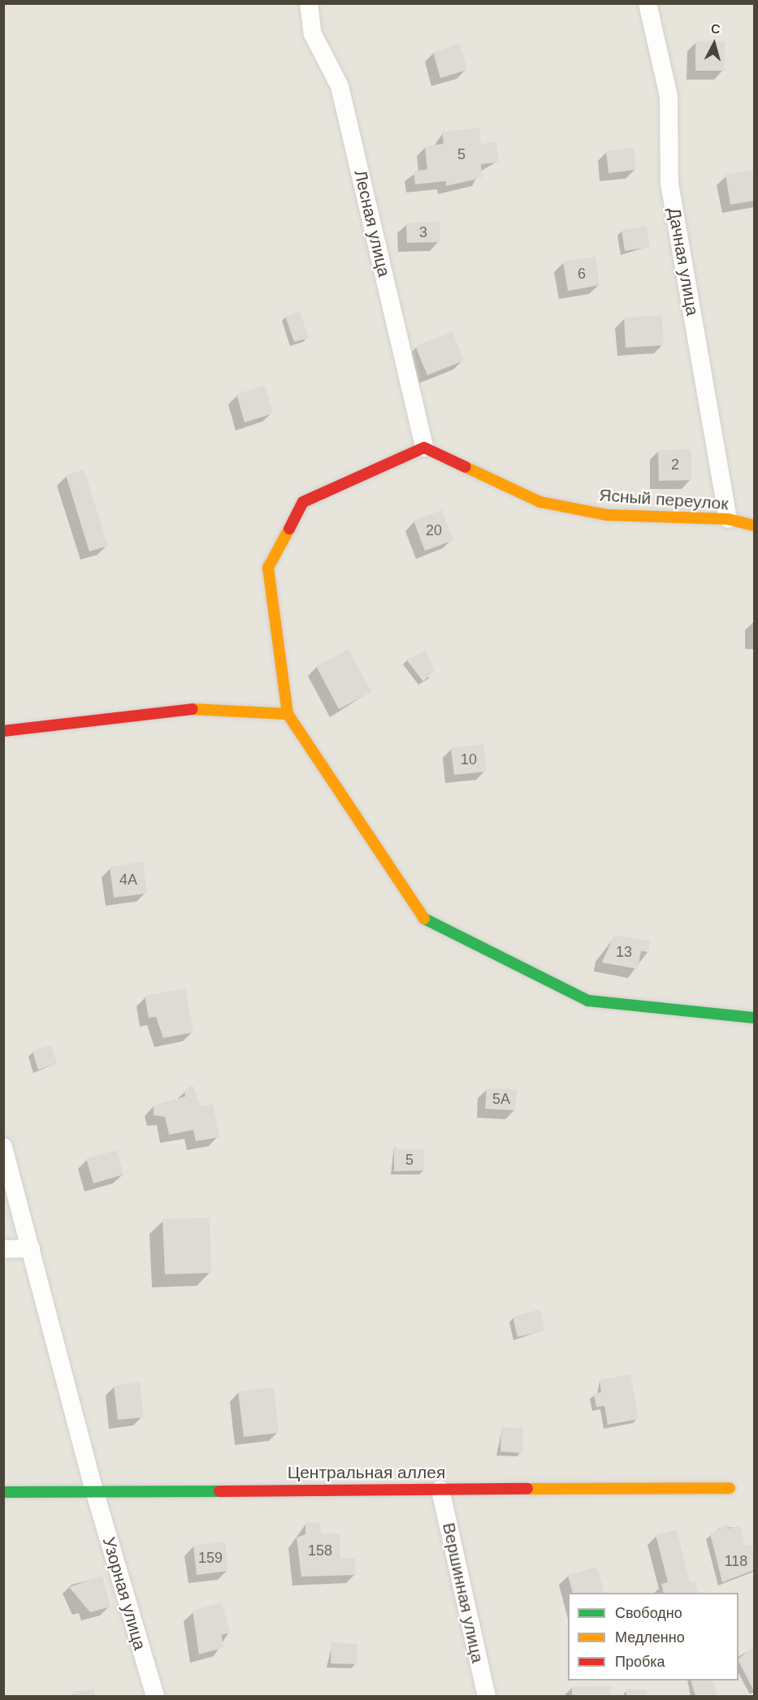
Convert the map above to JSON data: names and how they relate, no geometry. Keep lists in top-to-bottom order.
{
  "streets": {
    "street": [
      "Лесная улица",
      "Дачная улица",
      "Ясный переулок",
      "Центральная аллея",
      "Вершинная улица",
      "Узорная улица"
    ]
  },
  "crossings": [
    ["Лесная улица", "Ясный переулок"],
    ["Дачная улица", "Ясный переулок"],
    ["Центральная аллея", "Вершинная улица"],
    ["Центральная аллея", "Узорная улица"]
  ],
  "house_numbers": [
    "5",
    "3",
    "6",
    "2",
    "20",
    "10",
    "4А",
    "13",
    "5А",
    "5",
    "158",
    "159",
    "118"
  ],
  "legend": ["Свободно", "Медленно", "Пробка"],
  "north": "top"
}
